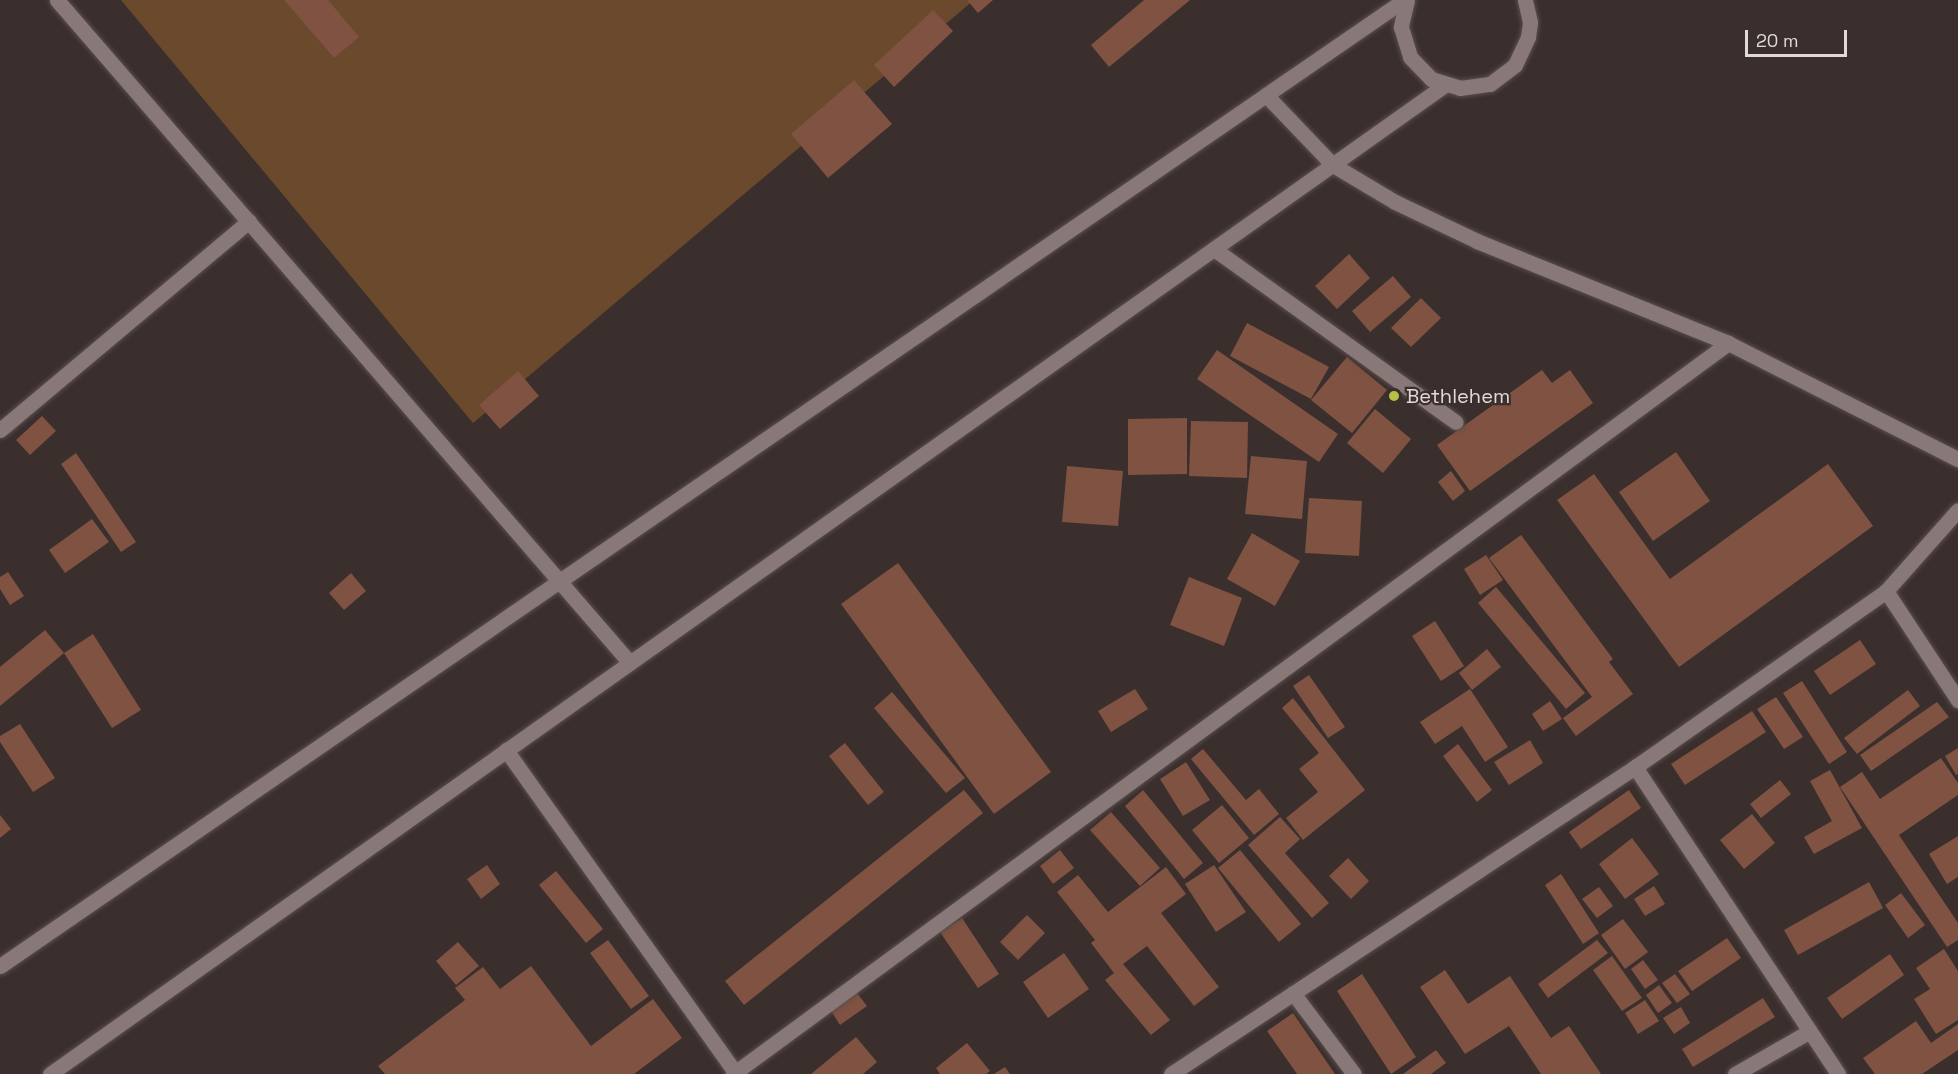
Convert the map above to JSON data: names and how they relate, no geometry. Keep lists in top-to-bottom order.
{
  "places": ["Bethlehem"],
  "scale_bar": "20 m"
}
